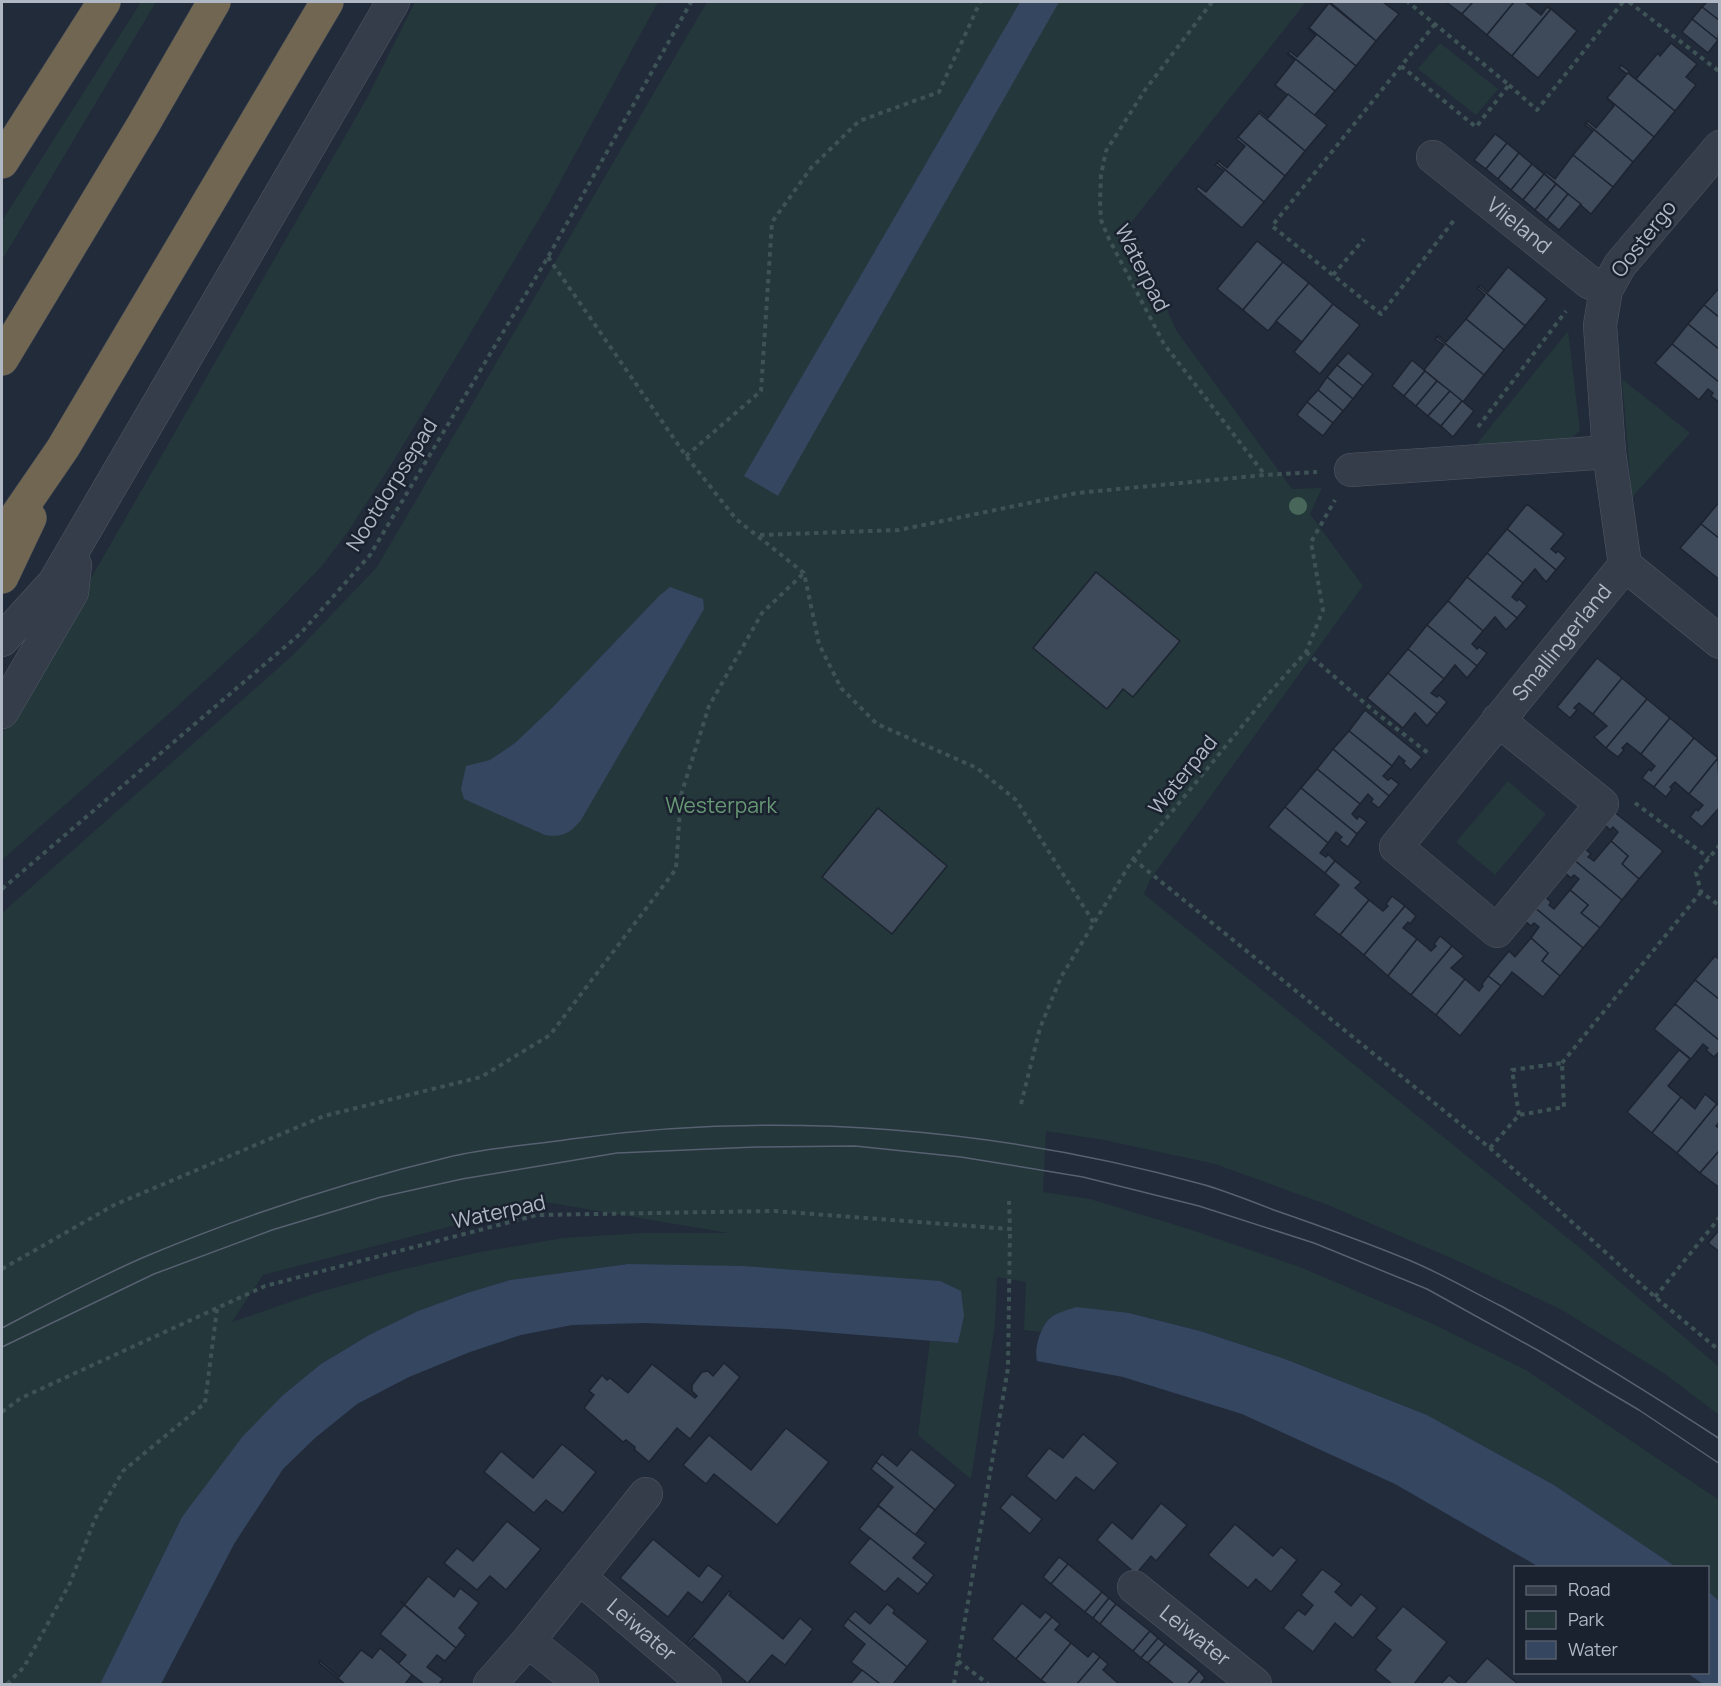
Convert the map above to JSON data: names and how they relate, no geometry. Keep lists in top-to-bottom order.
{
  "streets": {
    "street": [
      "Vlieland",
      "Oostergo",
      "Smallingerland",
      "Leiwater"
    ],
    "path": ["Waterpad", "Nootdorpsepad"]
  },
  "crossings": [
    ["Vlieland", "Oostergo"],
    ["Oostergo", "Smallingerland"]
  ],
  "parks": ["Westerpark"],
  "legend": ["Road", "Park", "Water"]
}
